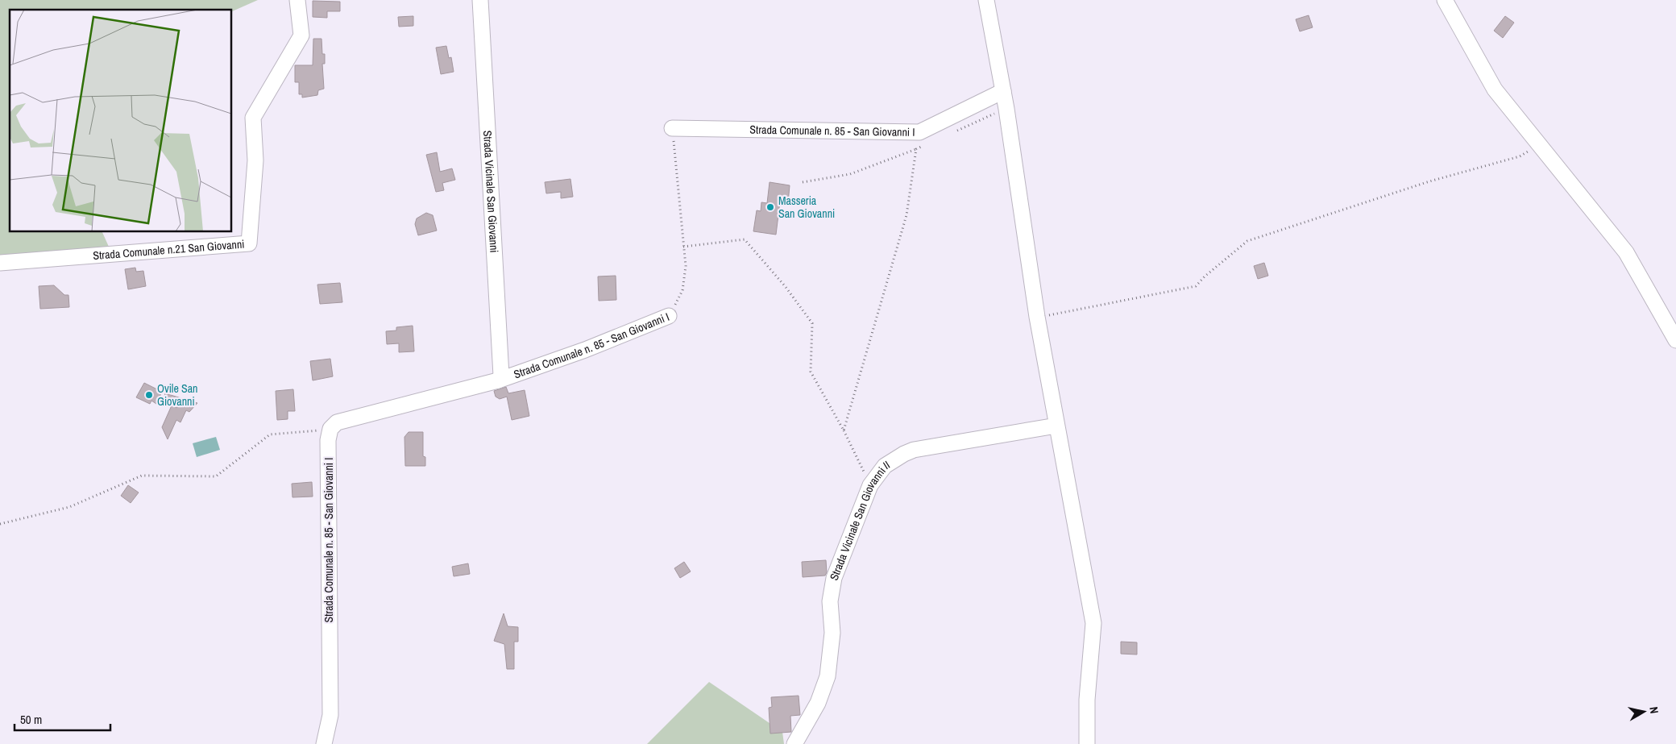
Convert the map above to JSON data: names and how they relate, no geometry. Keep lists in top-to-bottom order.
{
  "streets": {
    "street": [
      "Strada Comunale n. 85 - San Giovanni I",
      "Strada Vicinale San Giovanni",
      "Strada Comunale n.21 San Giovanni",
      "Strada Vicinale San Giovanni II"
    ]
  },
  "crossings": [
    ["Strada Comunale n. 85 - San Giovanni I", "Strada Vicinale San Giovanni"]
  ],
  "places": ["Masseria San Giovanni", "Ovile San Giovanni"],
  "scale_bar": "50 m",
  "north": "right"
}
